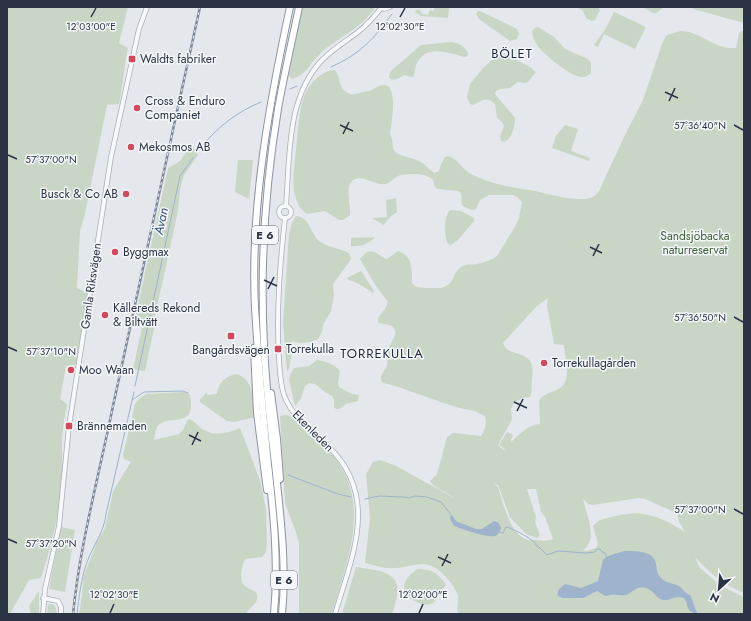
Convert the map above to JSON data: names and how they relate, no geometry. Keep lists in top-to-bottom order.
{
  "streets": {
    "highway": ["E 6"],
    "street": ["Gamla Riksvägen", "Ekenleden"]
  },
  "districts": ["BÖLET", "TORREKULLA"],
  "water": ["Ävan"],
  "parks": ["Sandsjöbacka naturreservat"],
  "places": {
    "transit": [
      "Waldts fabriker",
      "Bangårdsvägen",
      "Torrekulla",
      "Brännemaden"
    ],
    "other": [
      "Cross & Enduro Companiet",
      "Mekosmos AB",
      "Busck & Co AB",
      "Byggmax",
      "Kållereds Rekond & Biltvätt",
      "Torrekullagården",
      "Moo Waan"
    ]
  },
  "north": "bottom left",
  "coordinates": [
    "12°03'00\"E",
    "12°02'30\"E",
    "57°36'40\"N",
    "57°37'00\"N",
    "57°36'50\"N",
    "57°37'10\"N",
    "57°37'20\"N",
    "12°02'00\"E"
  ]
}
